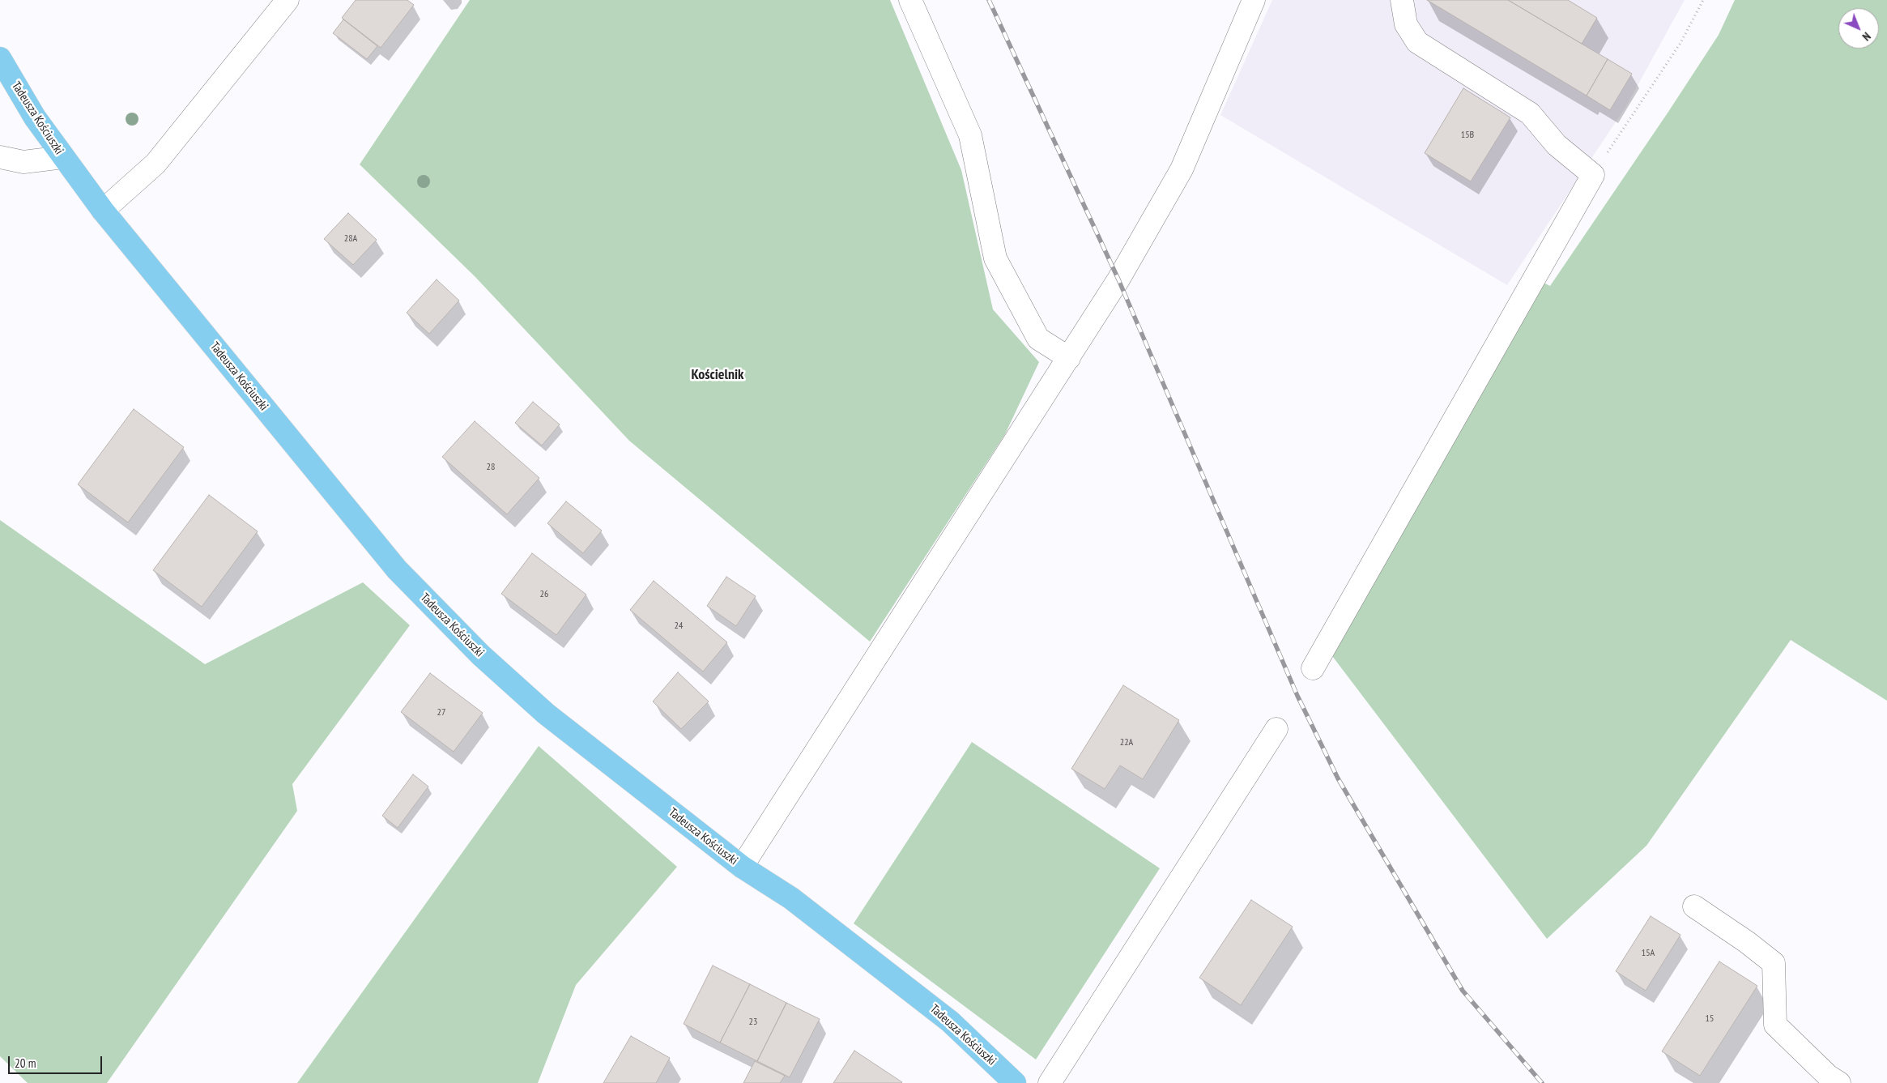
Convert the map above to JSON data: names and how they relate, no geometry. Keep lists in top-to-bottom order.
{
  "streets": {
    "main road": ["Tadeusza Kościuszki"]
  },
  "districts": ["Kościelnik"],
  "house_numbers": [
    "15B",
    "28A",
    "28",
    "26",
    "24",
    "27",
    "22A",
    "15A",
    "15",
    "23"
  ],
  "scale_bar": "20 m",
  "north": "bottom right"
}
